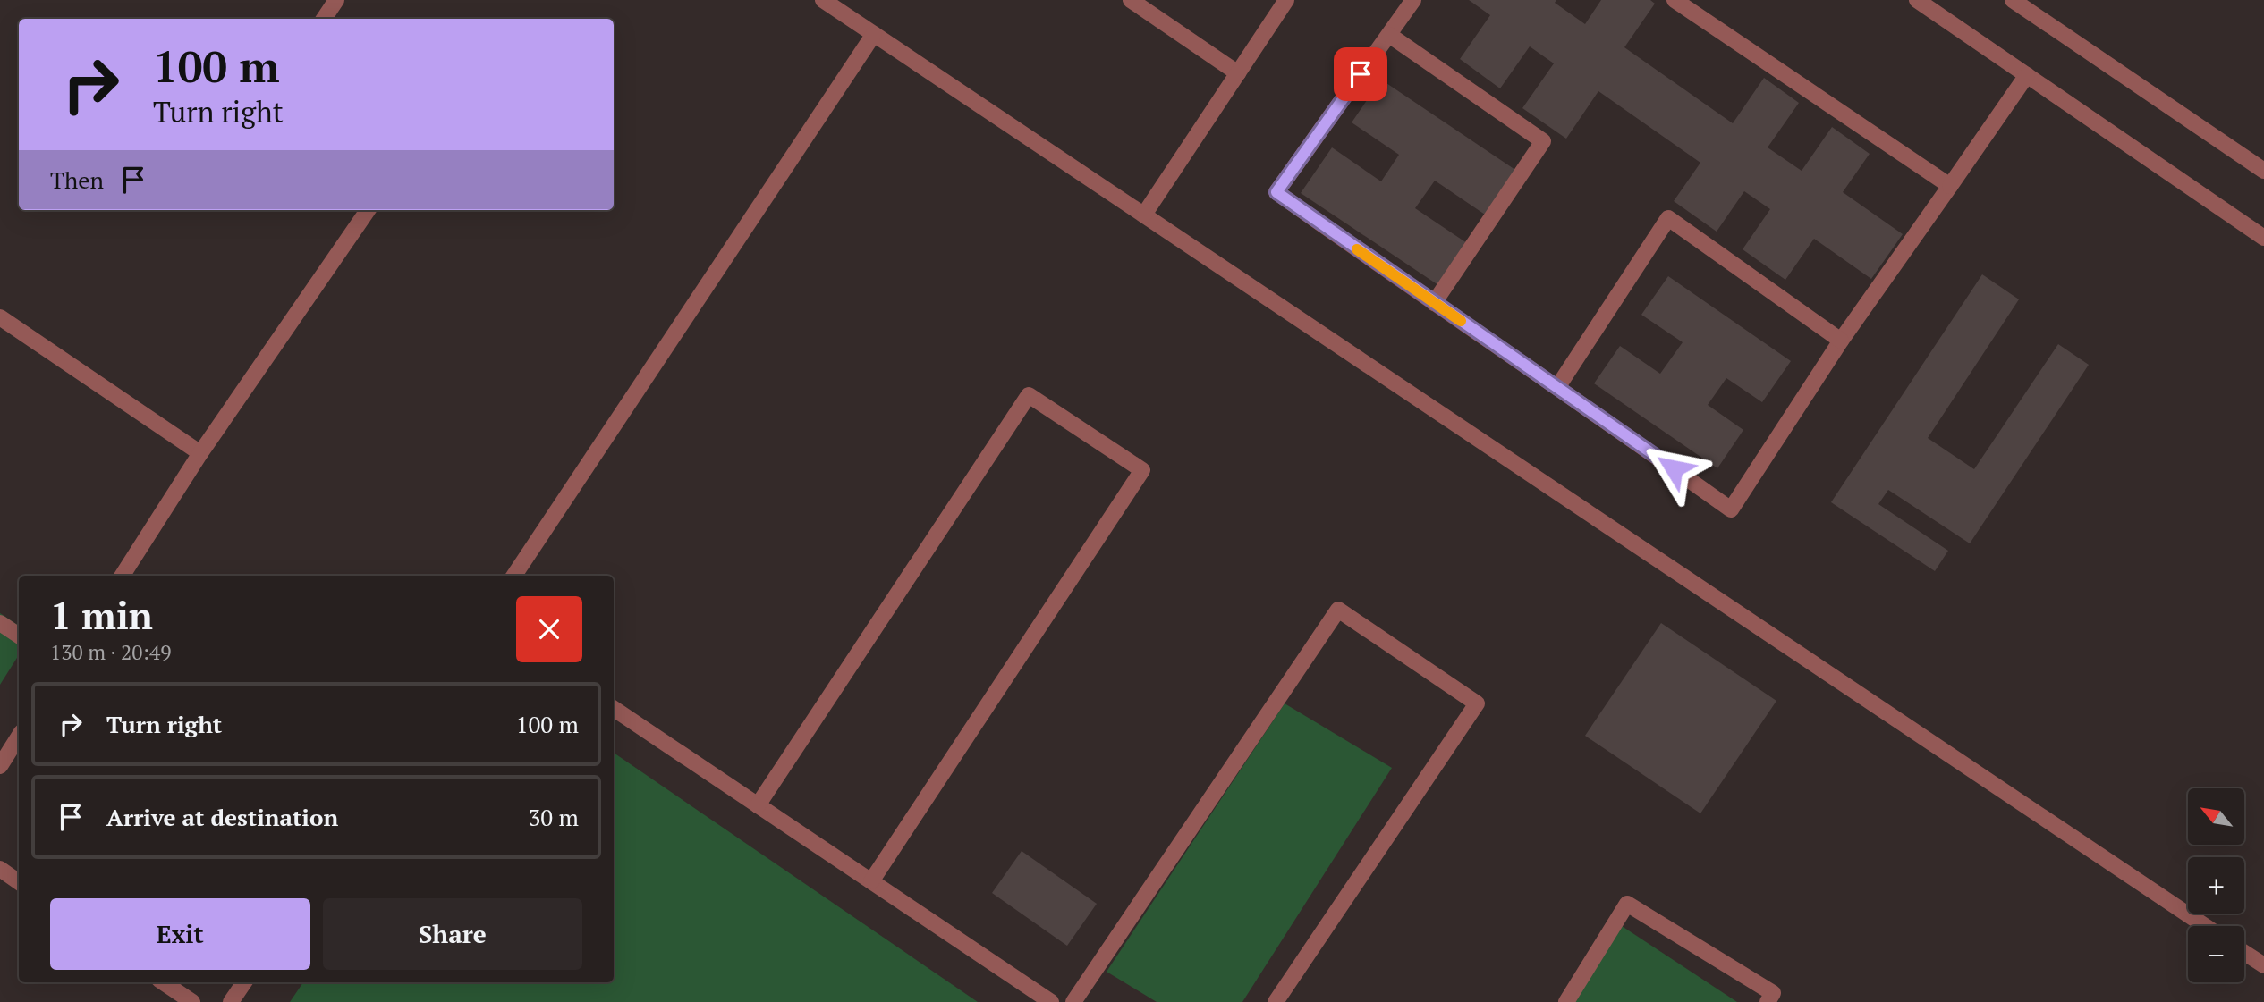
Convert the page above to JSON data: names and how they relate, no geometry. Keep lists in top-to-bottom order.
{
  "north": "top left",
  "page": {
    "turn": ["100 m", "Turn right"],
    "then": "Then",
    "heading": ["1 min", "130 m · 20:49"],
    "list": [
      {
        "name": "Turn right",
        "value": "100 m"
      },
      {
        "name": "Arrive at destination",
        "value": "30 m"
      }
    ],
    "map_buttons": ["+", "−"],
    "buttons": ["Exit", "Share"]
  }
}
